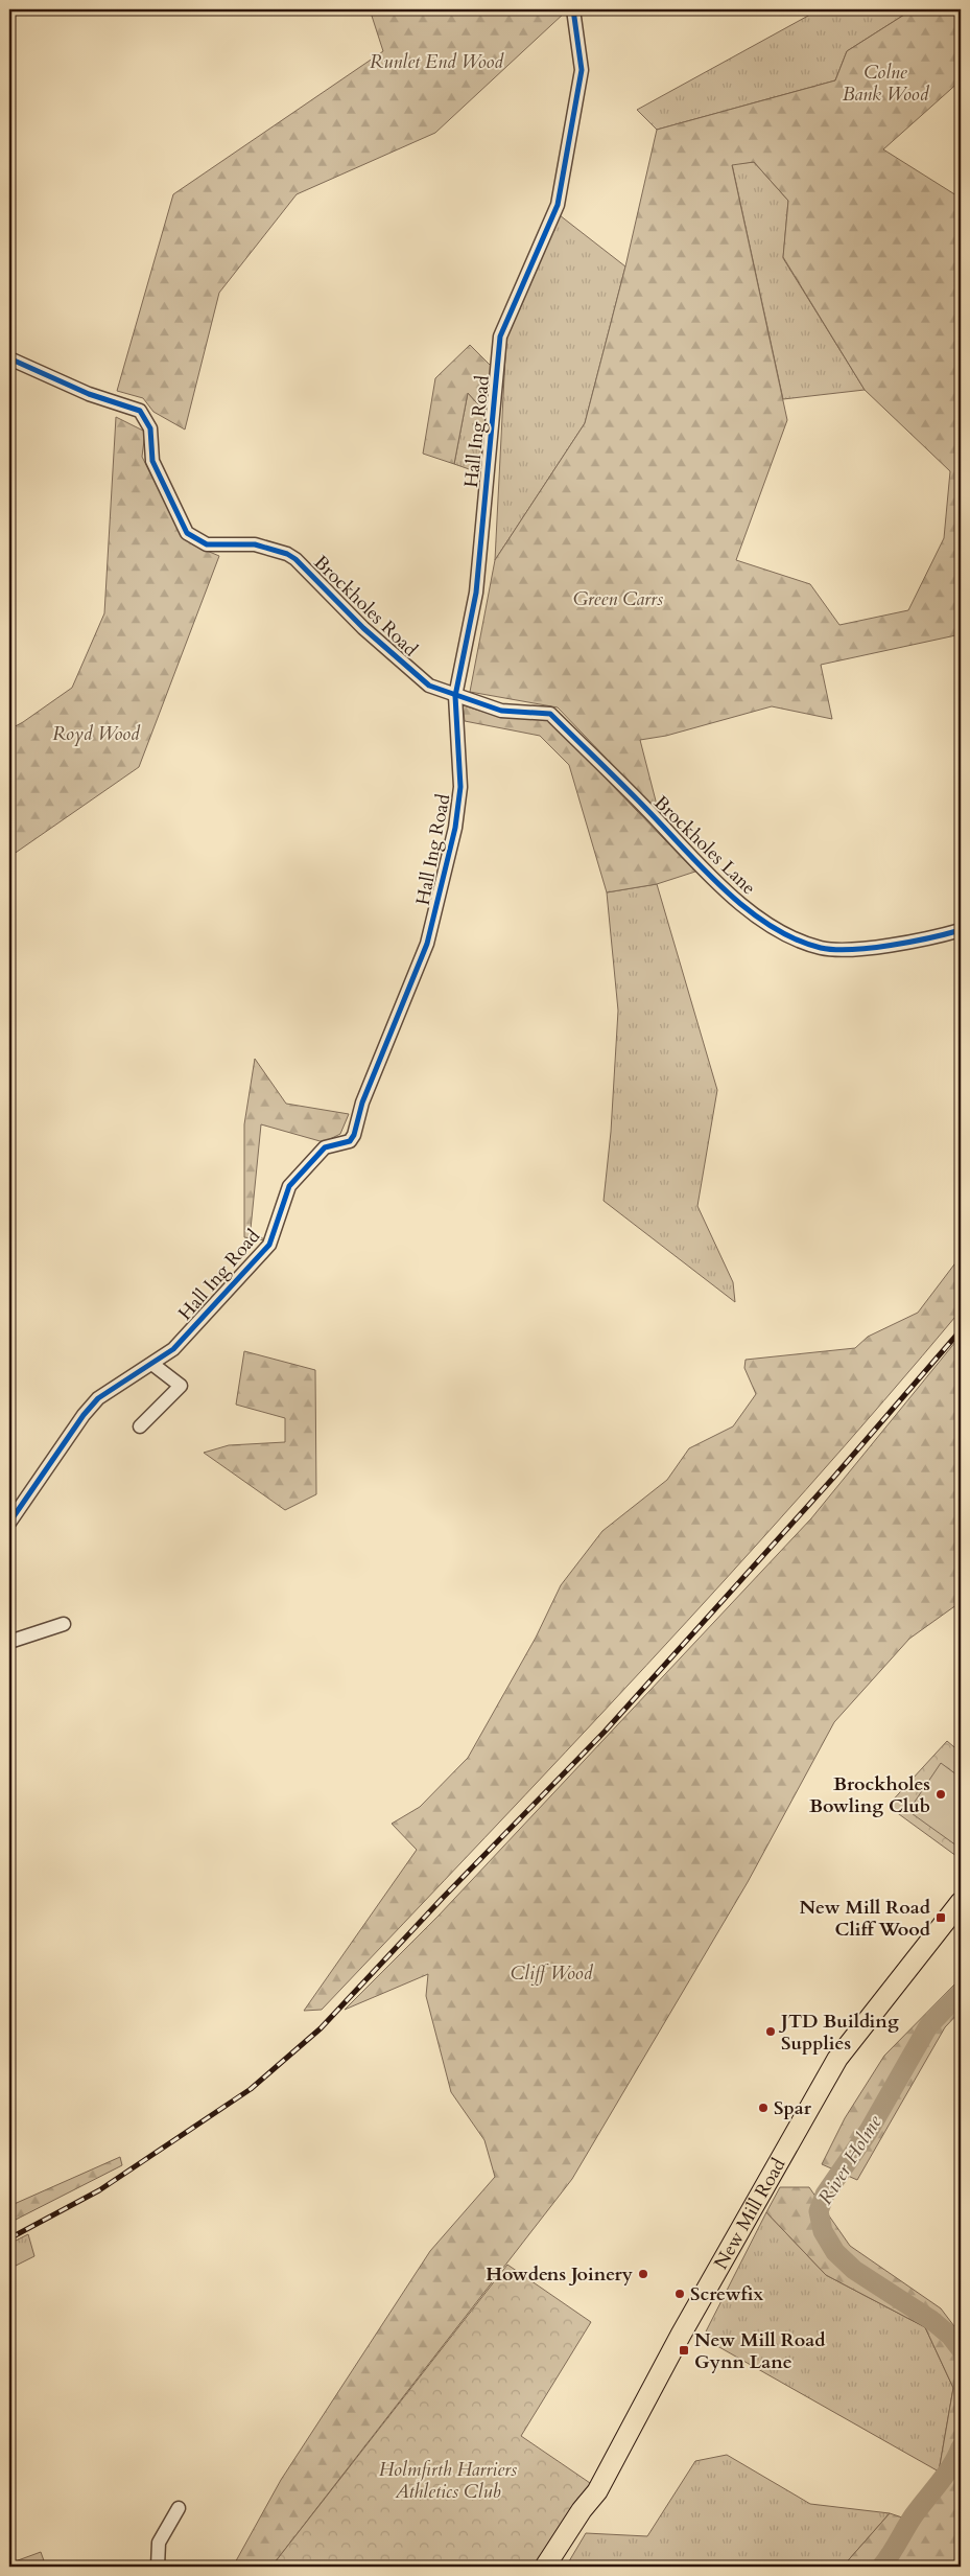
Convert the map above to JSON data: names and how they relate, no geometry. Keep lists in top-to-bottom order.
{
  "streets": {
    "main road": ["New Mill Road"],
    "street": ["Hall Ing Road", "Brockholes Road", "Brockholes Lane"]
  },
  "crossings": [
    ["Hall Ing Road", "Brockholes Road"],
    ["Hall Ing Road", "Brockholes Lane"],
    ["Brockholes Road", "Brockholes Lane"]
  ],
  "water": ["River Holme"],
  "parks": [
    "Runlet End Wood",
    "Colne Bank Wood",
    "Green Carrs",
    "Royd Wood",
    "Cliff Wood",
    "Holmfirth Harriers Athletics Club"
  ],
  "places": {
    "other": [
      "Brockholes Bowling Club",
      "JTD Building Supplies",
      "Spar",
      "Howdens Joinery",
      "Screwfix"
    ],
    "transit": ["New Mill Road Cliff Wood", "New Mill Road Gynn Lane"]
  }
}
